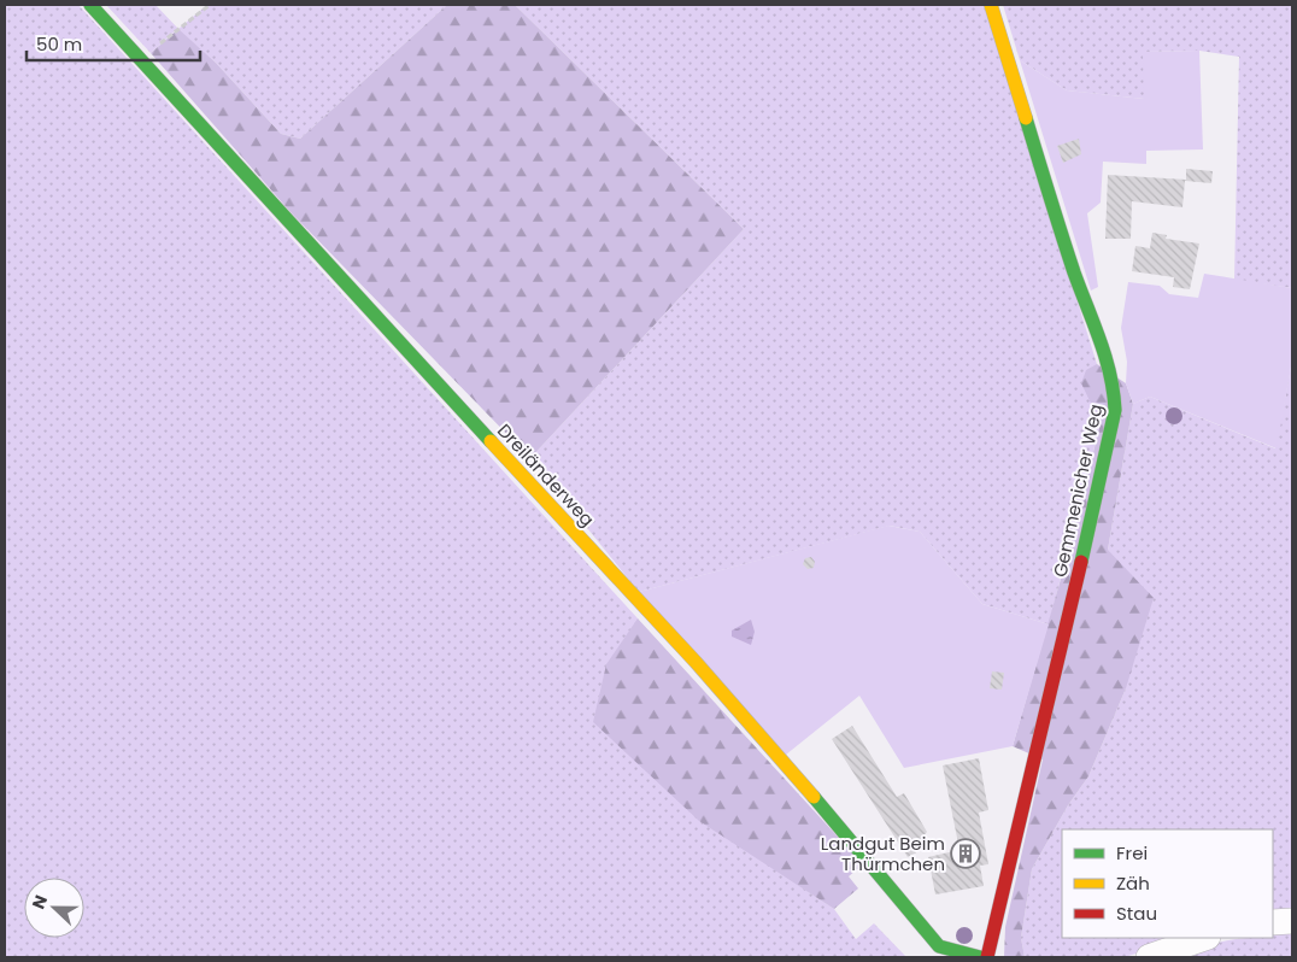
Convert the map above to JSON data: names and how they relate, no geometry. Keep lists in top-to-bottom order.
{
  "streets": {
    "street": ["Dreiländerweg", "Gemmenicher Weg"]
  },
  "places": {
    "building": ["Landgut Beim Thürmchen"]
  },
  "legend": ["Frei", "Zäh", "Stau"],
  "scale_bar": "50 m",
  "north": "left"
}
